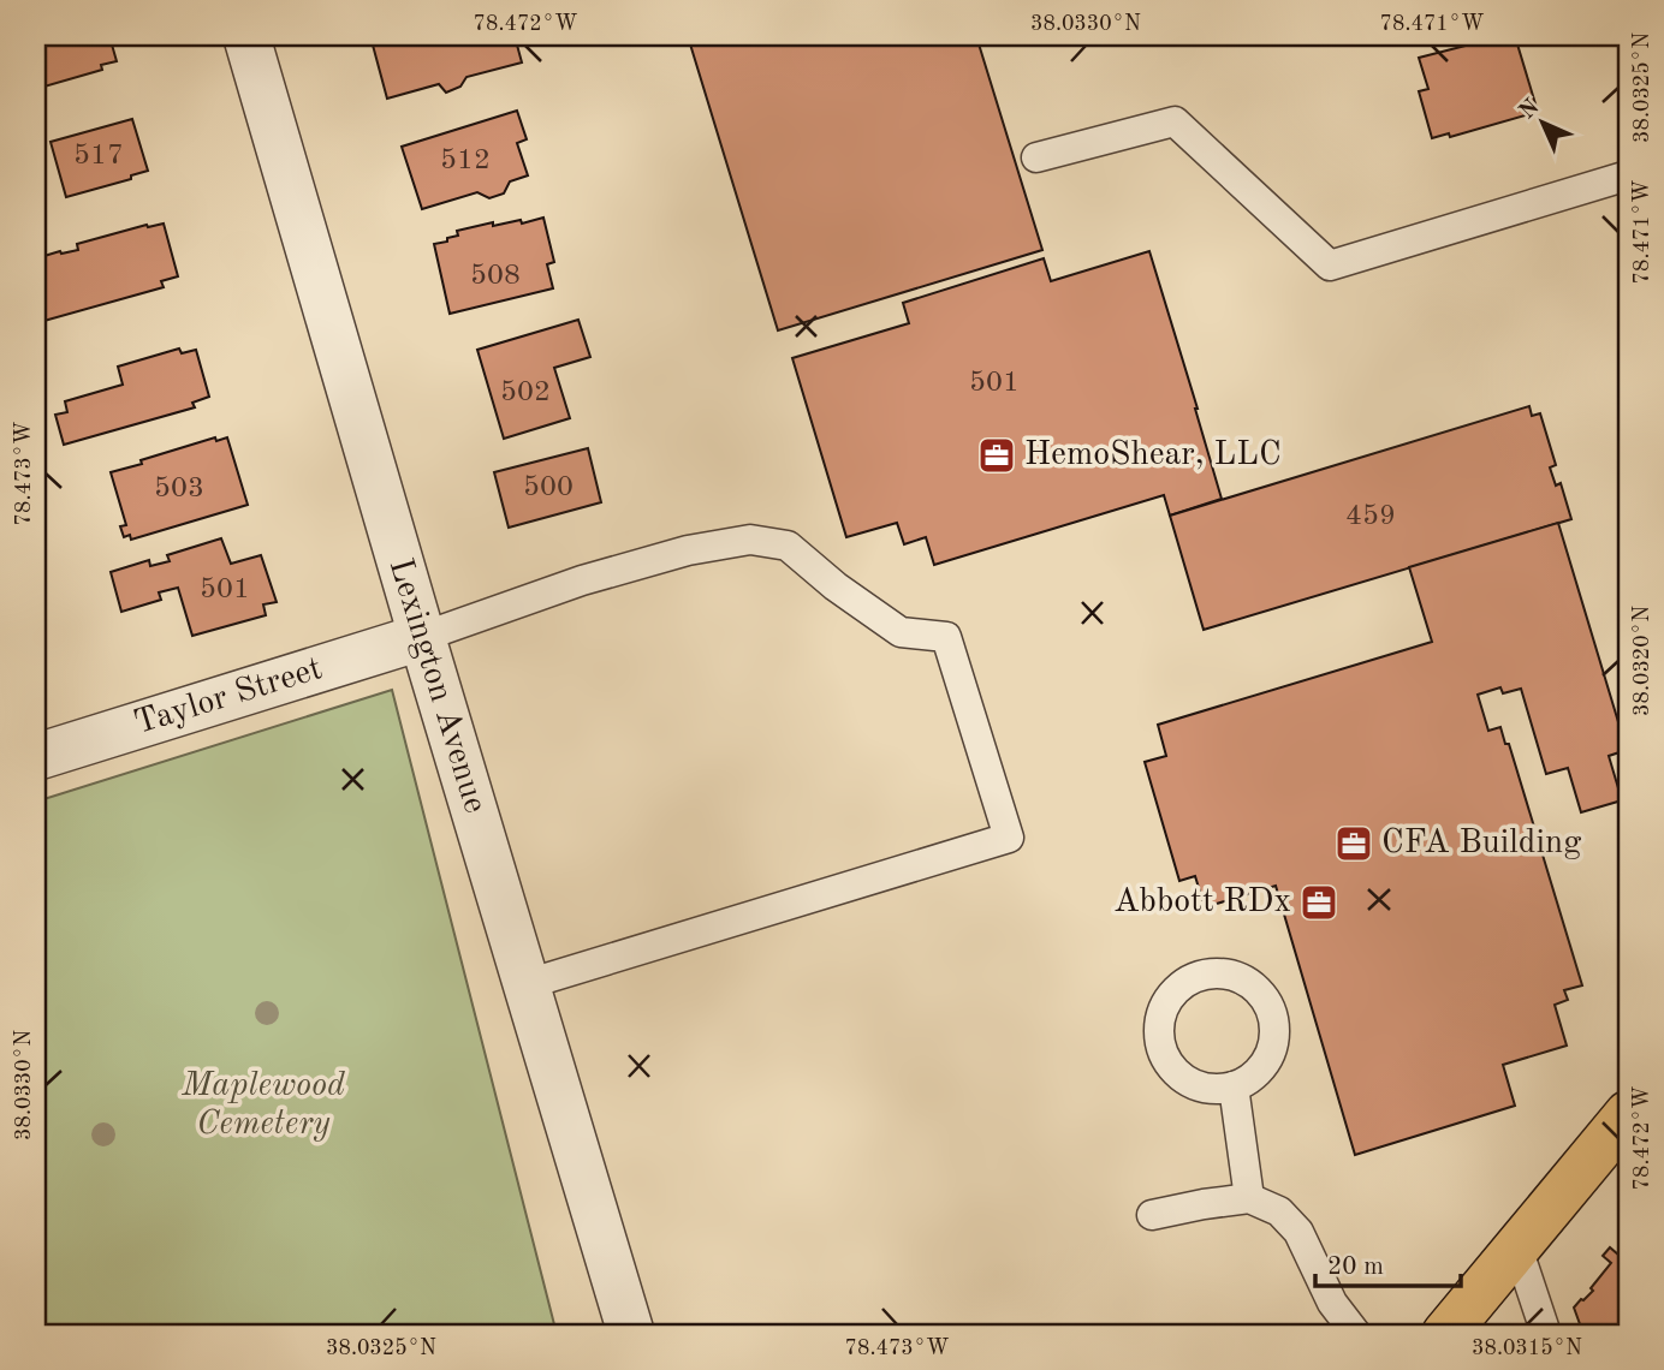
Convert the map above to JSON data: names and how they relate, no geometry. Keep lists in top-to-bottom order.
{
  "streets": {
    "street": ["Lexington Avenue", "Taylor Street"]
  },
  "crossings": [
    ["Lexington Avenue", "Taylor Street"]
  ],
  "parks": ["Maplewood Cemetery"],
  "places": {
    "office": ["HemoShear, LLC", "CFA Building", "Abbott RDx"]
  },
  "house_numbers": [
    "517",
    "512",
    "508",
    "501",
    "502",
    "500",
    "503",
    "459",
    "501"
  ],
  "scale_bar": "20 m",
  "north": "top left",
  "coordinates": [
    "78.472°W",
    "38.0330°N",
    "78.471°W",
    "38.0325°N",
    "78.473°W",
    "38.0320°N",
    "38.0315°N"
  ]
}
